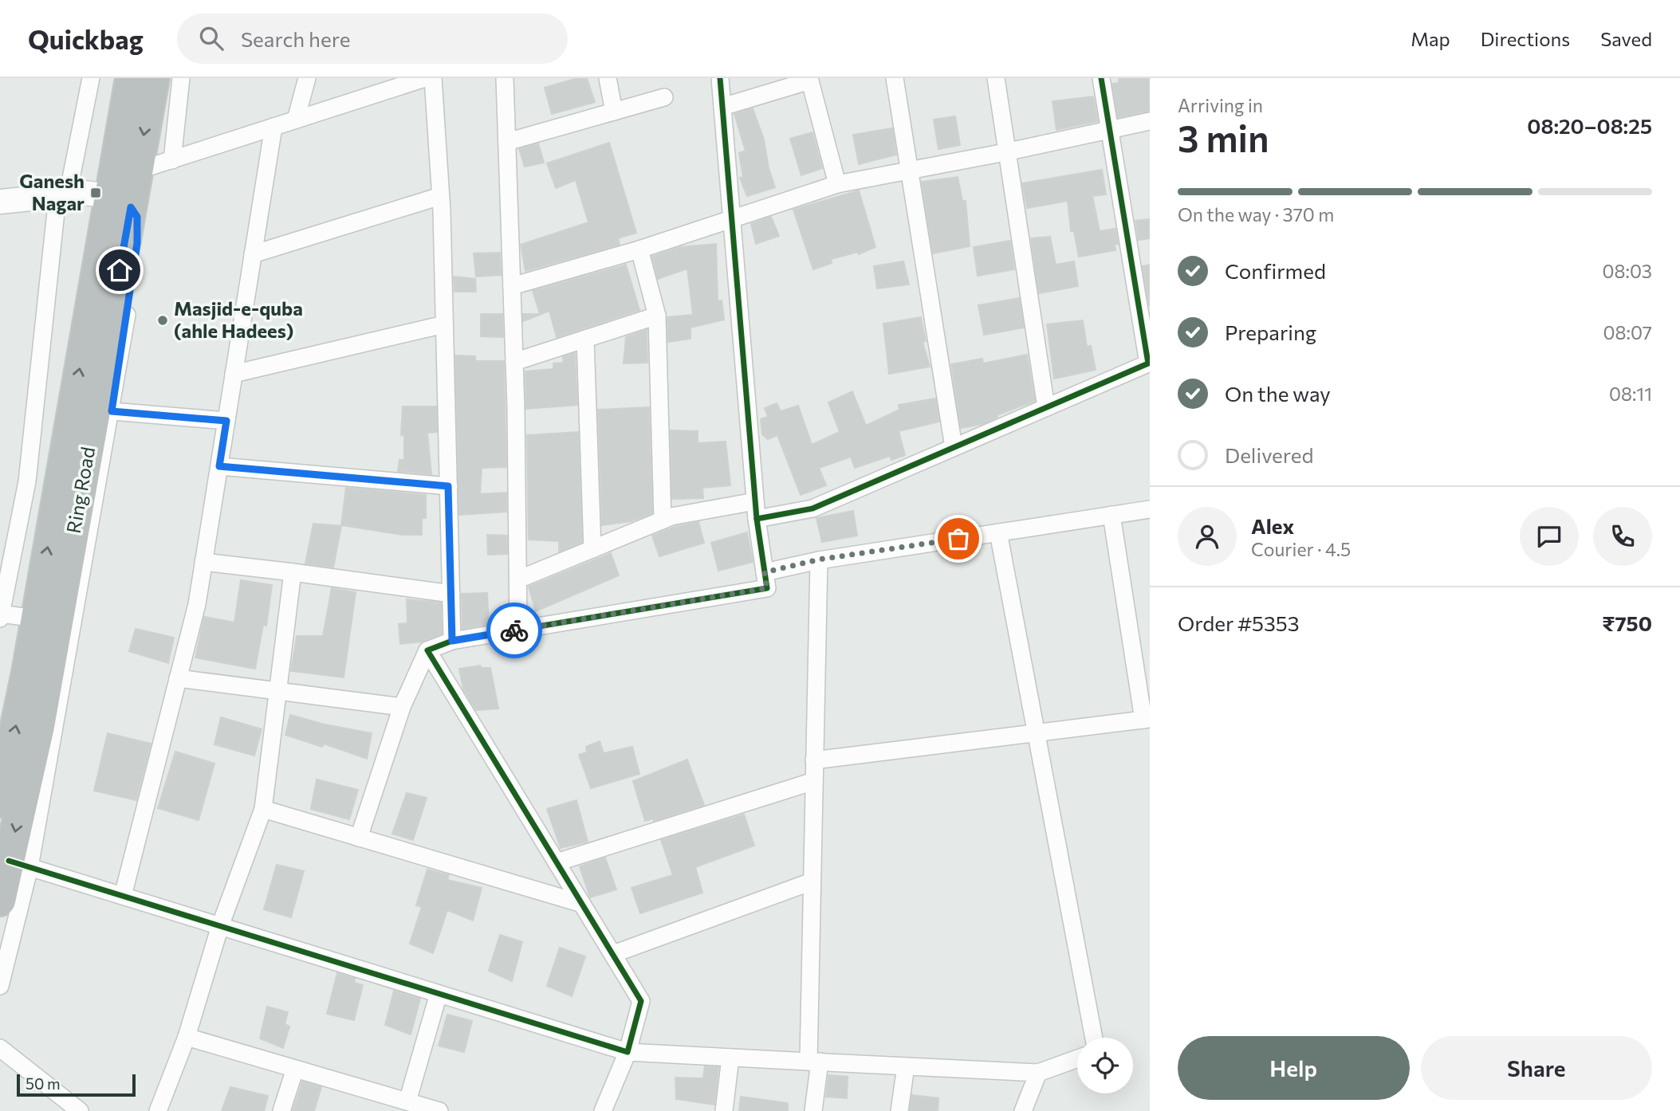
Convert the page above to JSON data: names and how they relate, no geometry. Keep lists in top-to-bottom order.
{
  "streets": {
    "highway": ["Ring Road"]
  },
  "places": {
    "transit": ["Ganesh Nagar"],
    "other": ["Masjid-e-quba (ahle Hadees)"]
  },
  "scale_bar": "50 m",
  "page": {
    "header": "Quickbag",
    "search": "Search here",
    "nav": ["Map", "Directions", "Saved"],
    "heading": ["3 min", "Arriving in", "08:20–08:25"],
    "panel": [
      "Alex",
      "Courier · 4.5",
      "Order #5353",
      "₹750"
    ],
    "bar": "On the way · 370 m",
    "list": [
      ["Confirmed", "08:03"],
      ["Preparing", "08:07"],
      ["On the way", "08:11"],
      "Delivered"
    ],
    "buttons": ["Help", "Share"],
    "scale": "50 m"
  }
}
